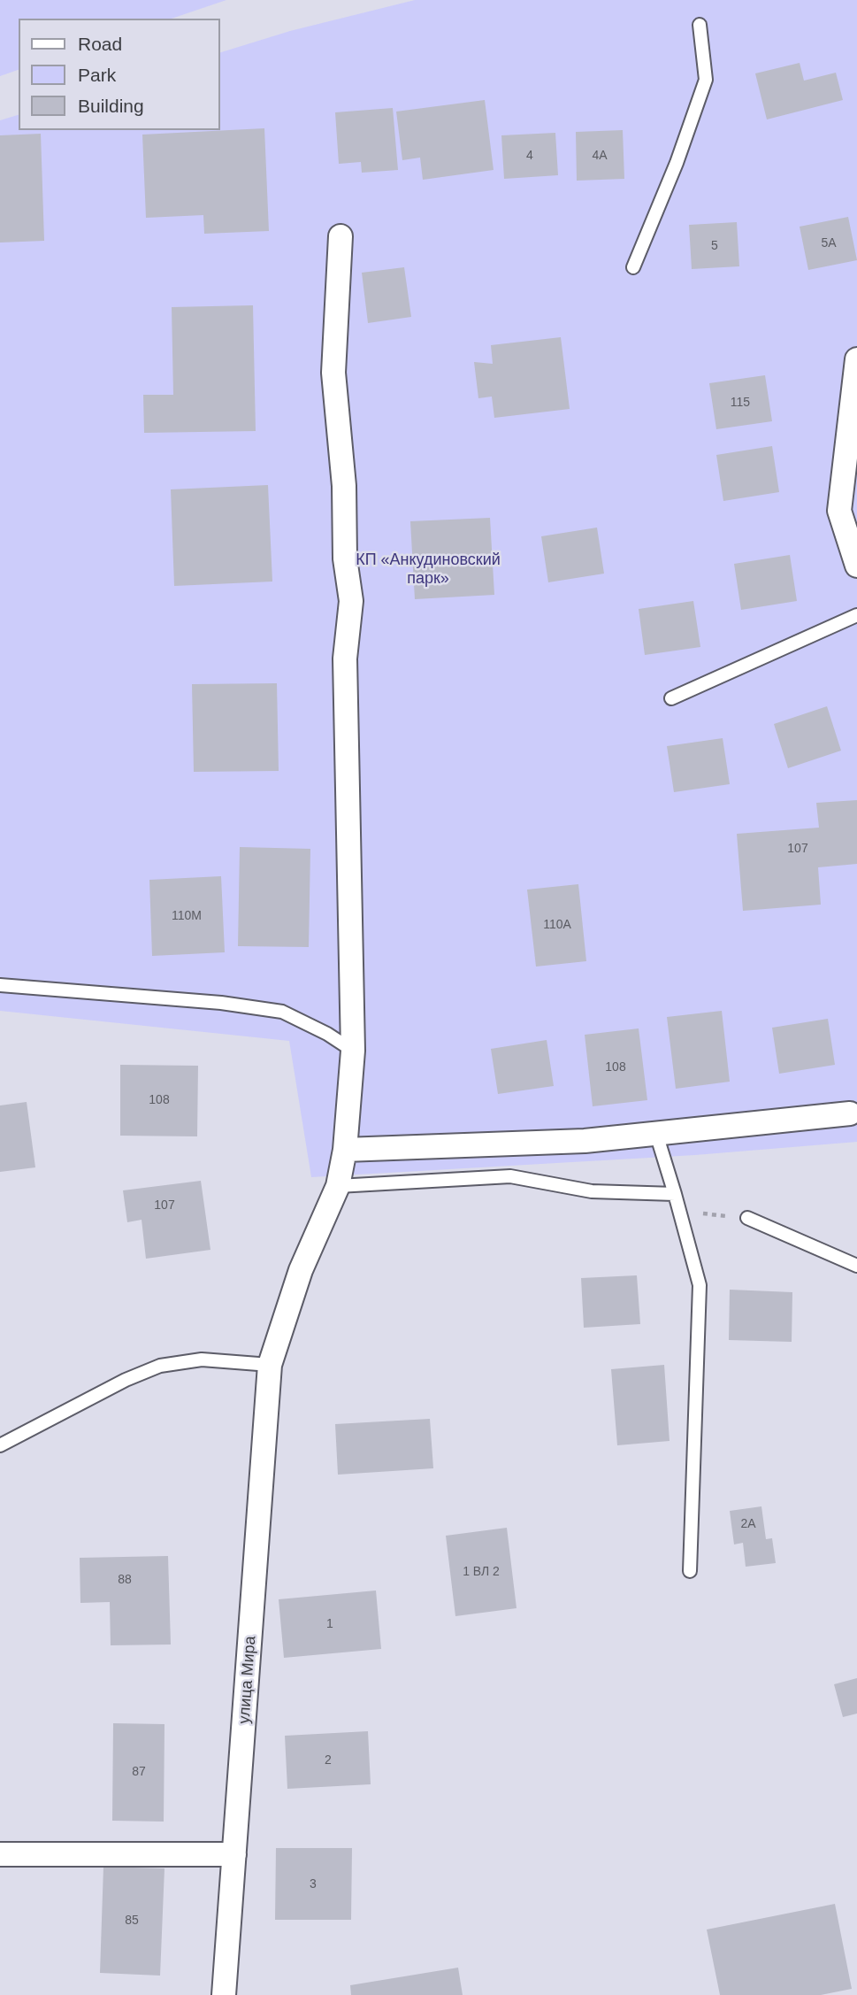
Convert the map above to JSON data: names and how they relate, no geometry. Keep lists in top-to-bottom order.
{
  "streets": {
    "street": ["улица Мира"]
  },
  "parks": ["КП «Анкудиновский парк»"],
  "house_numbers": [
    "4",
    "4А",
    "5А",
    "5",
    "115",
    "107",
    "110М",
    "110А",
    "108",
    "108",
    "107",
    "2А",
    "1 ВЛ 2",
    "88",
    "1",
    "2",
    "87",
    "3",
    "85"
  ],
  "legend": ["Road", "Park", "Building"]
}
